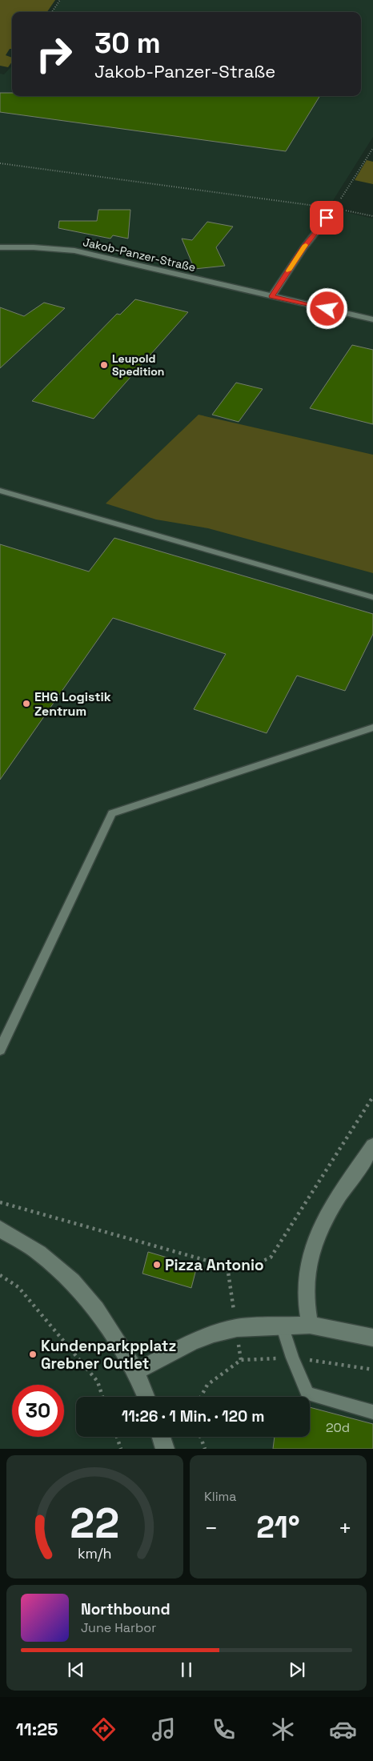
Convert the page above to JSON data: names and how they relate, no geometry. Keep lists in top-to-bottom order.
{
  "streets": {
    "street": ["Jakob-Panzer-Straße"]
  },
  "places": [
    "Leupold Spedition",
    "EHG Logistik Zentrum",
    "Pizza Antonio",
    "Kundenparkpplatz Grebner Outlet"
  ],
  "house_numbers": ["20d"],
  "page": {
    "turn": ["30 m", "Jakob-Panzer-Straße"],
    "limit": "30",
    "trip": "11:26 · 1 Min. · 120 m",
    "tile": "Klima",
    "heat": ["−", "21°", "+"],
    "song": ["Northbound", "June Harbor"],
    "tabs": "11:25",
    "gauge": ["22", "km/h"]
  }
}
